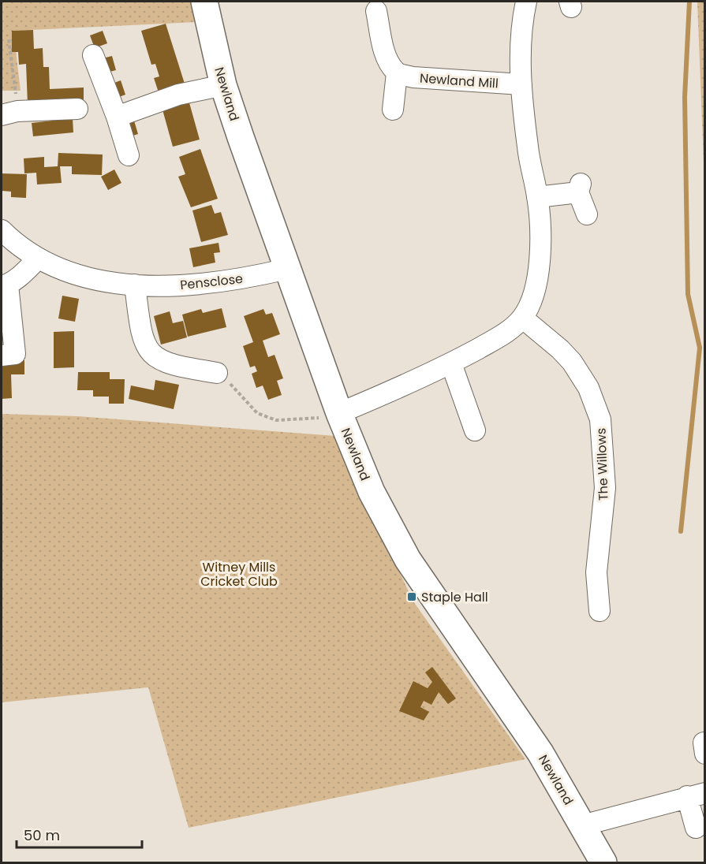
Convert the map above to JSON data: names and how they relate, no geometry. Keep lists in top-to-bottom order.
{
  "streets": {
    "main road": ["Newland"],
    "street": ["Newland Mill", "Pensclose", "The Willows"]
  },
  "crossings": [
    ["Newland", "Pensclose"]
  ],
  "parks": ["Witney Mills Cricket Club"],
  "places": {
    "transit": ["Staple Hall"]
  },
  "scale_bar": "50 m"
}
